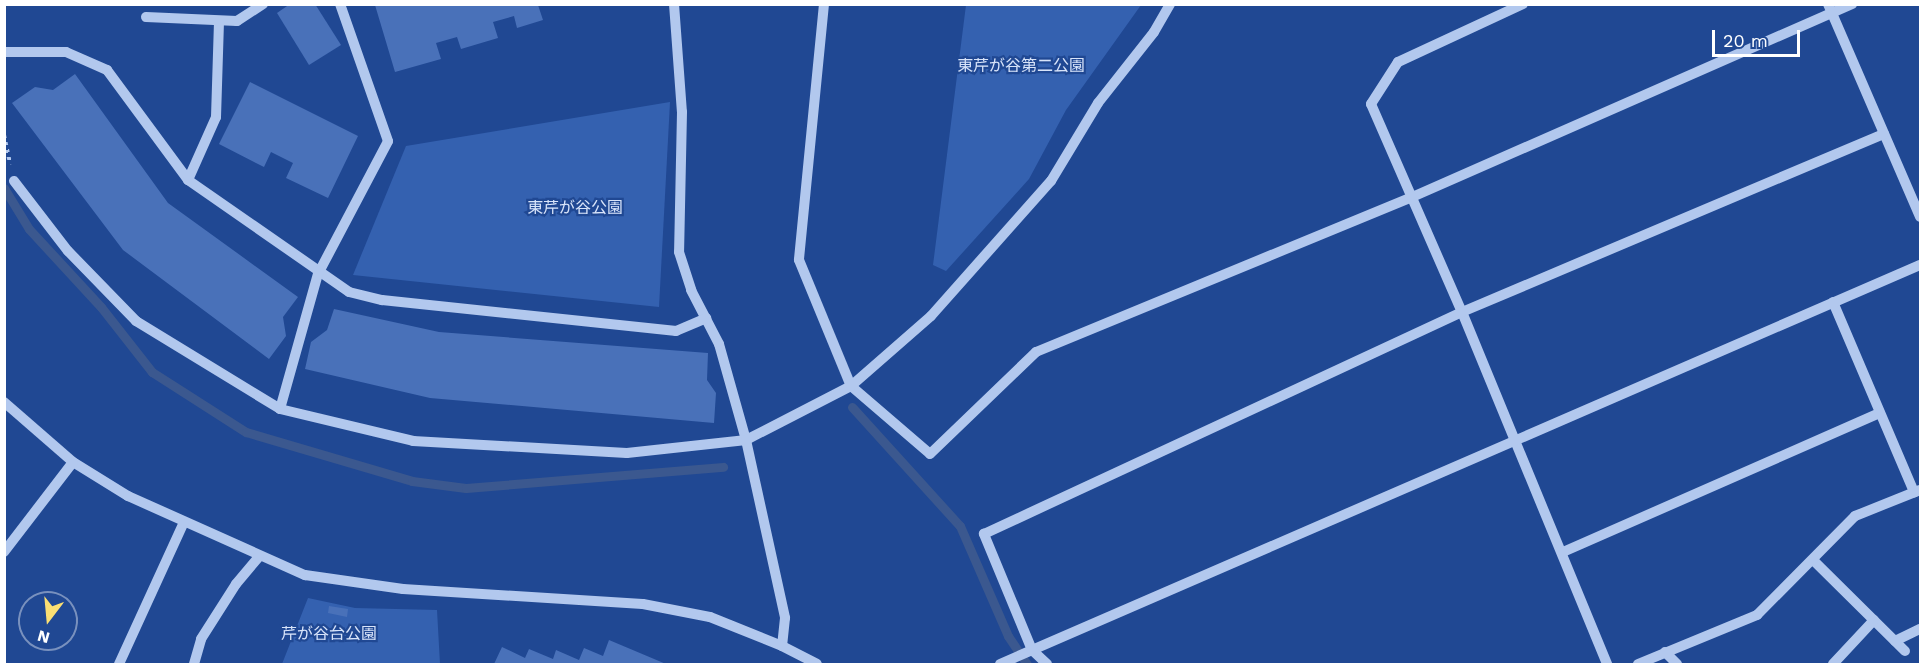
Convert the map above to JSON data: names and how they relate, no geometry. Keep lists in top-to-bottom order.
{
  "parks": ["東芹が谷第二公園", "東芹が谷公園", "芹が谷台公園"],
  "scale_bar": "20 m",
  "north": "bottom"
}
